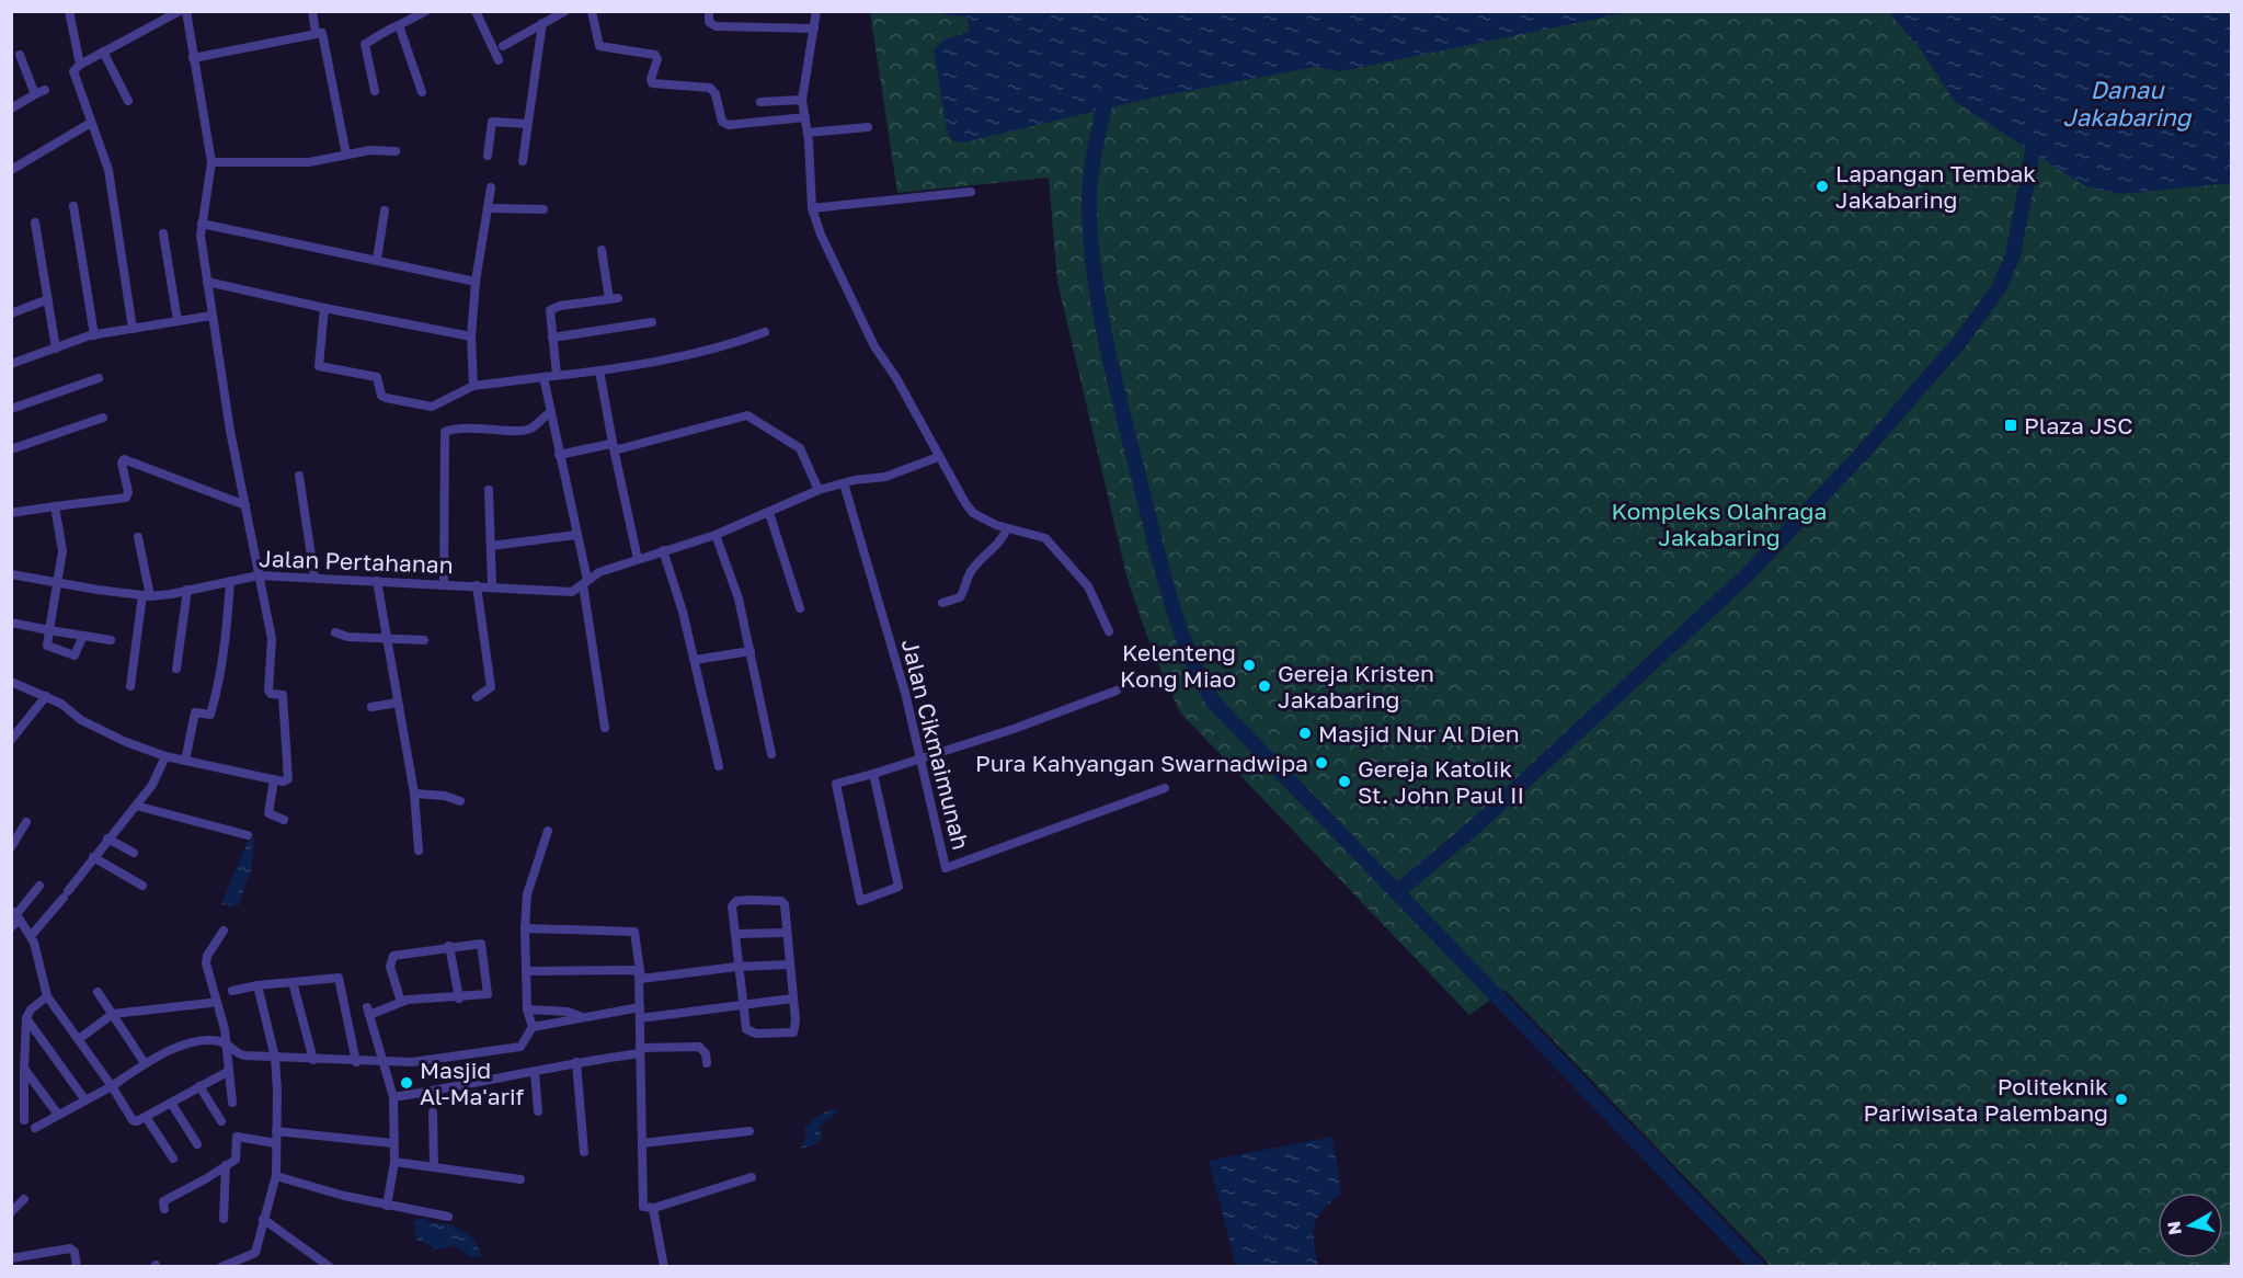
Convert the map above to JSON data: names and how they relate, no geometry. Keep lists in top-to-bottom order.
{
  "streets": {
    "street": ["Jalan Pertahanan", "Jalan Cikmaimunah"]
  },
  "crossings": [
    ["Jalan Pertahanan", "Jalan Cikmaimunah"]
  ],
  "water": ["Danau Jakabaring"],
  "parks": ["Kompleks Olahraga Jakabaring"],
  "places": {
    "other": [
      "Lapangan Tembak Jakabaring",
      "Kelenteng Kong Miao",
      "Gereja Kristen Jakabaring",
      "Masjid Nur Al Dien",
      "Pura Kahyangan Swarnadwipa",
      "Gereja Katolik St. John Paul II",
      "Masjid Al-Ma'arif",
      "Politeknik Pariwisata Palembang"
    ],
    "transit": ["Plaza JSC"]
  },
  "north": "left"
}
